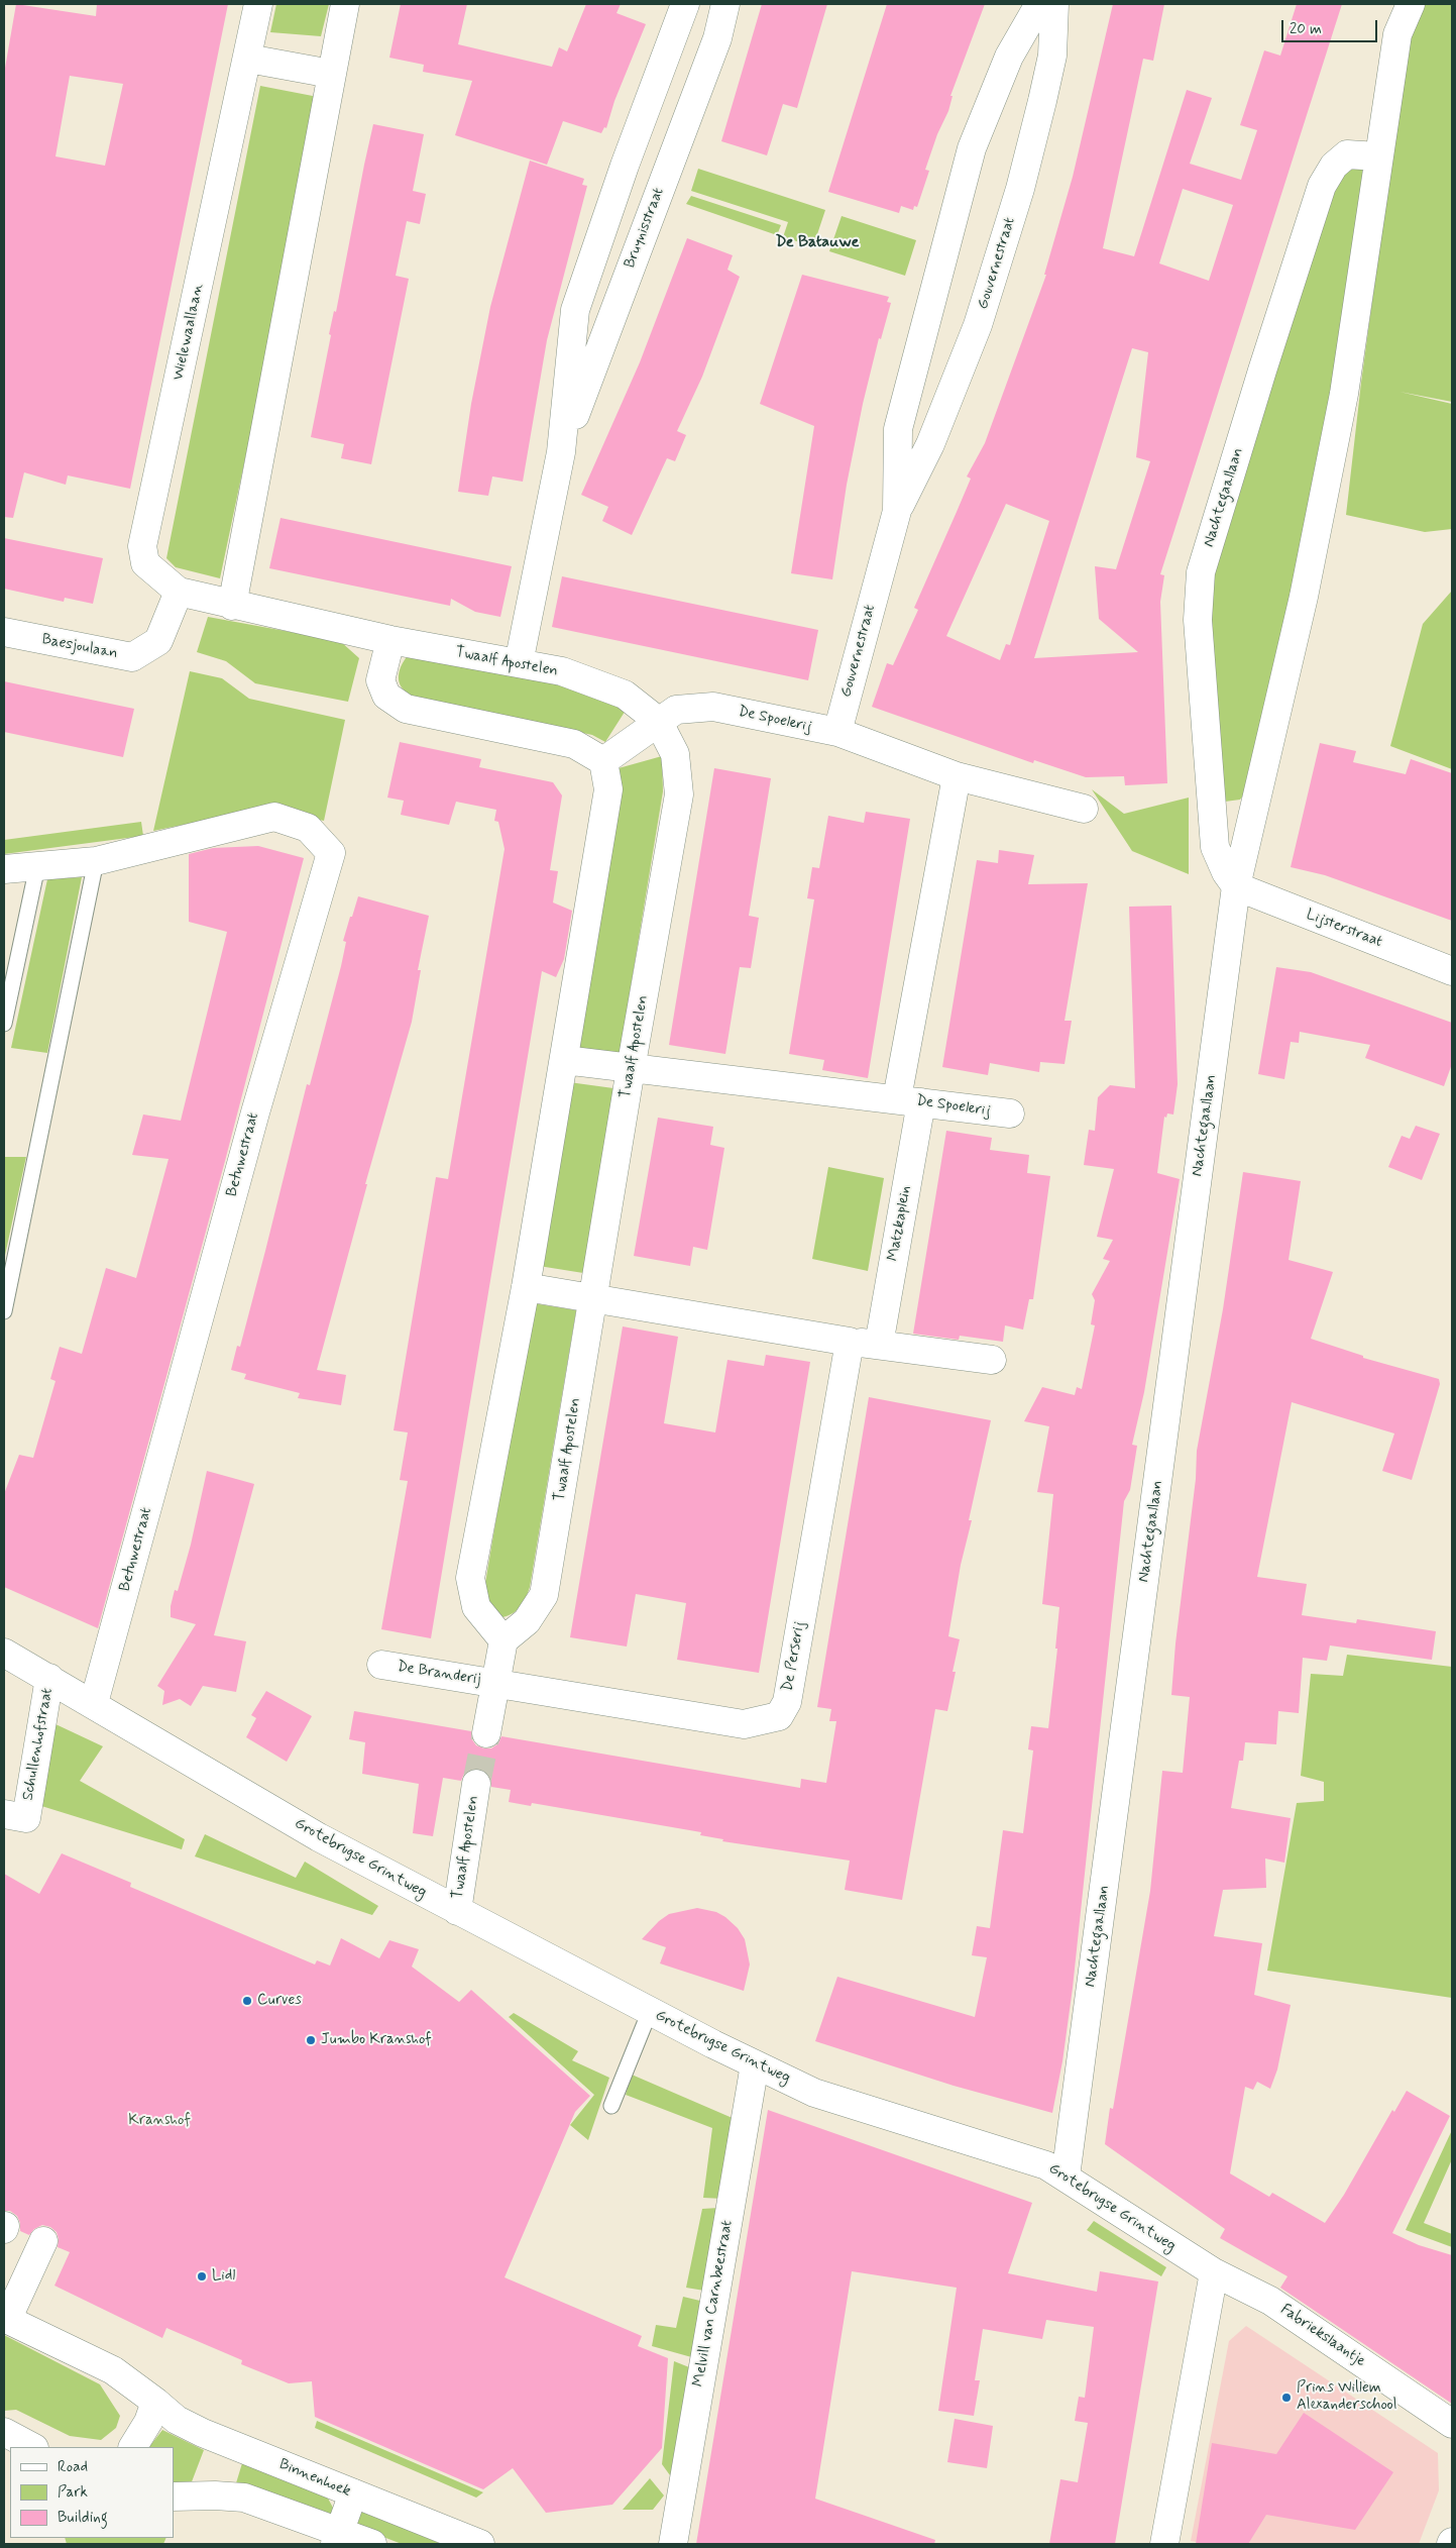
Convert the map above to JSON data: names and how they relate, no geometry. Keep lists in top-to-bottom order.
{
  "streets": {
    "street": [
      "Bruynisstraat",
      "Gouvernestraat",
      "Wielewaallaan",
      "Nachtegaallaan",
      "Baesjoulaan",
      "Twaalf Apostelen",
      "De Spoelerij",
      "Lijsterstraat",
      "Betuwestraat",
      "Matzkaplein",
      "De Perserij",
      "De Branderij",
      "Schullenhofstraat",
      "Grotebrugse Grintweg",
      "Melvill van Carnbeestraat",
      "Fabriekslaantje",
      "Binnenhoek"
    ]
  },
  "crossings": [
    ["Bruynisstraat", "Twaalf Apostelen"],
    ["Gouvernestraat", "De Spoelerij"],
    ["Wielewaallaan", "Baesjoulaan"],
    ["Wielewaallaan", "Twaalf Apostelen"],
    ["Nachtegaallaan", "Lijsterstraat"],
    ["Nachtegaallaan", "Grotebrugse Grintweg"],
    ["Baesjoulaan", "Twaalf Apostelen"],
    ["Twaalf Apostelen", "De Spoelerij"],
    ["Twaalf Apostelen", "Grotebrugse Grintweg"],
    ["De Spoelerij", "Matzkaplein"],
    ["Betuwestraat", "Grotebrugse Grintweg"],
    ["De Perserij", "De Branderij"],
    ["Schullenhofstraat", "Grotebrugse Grintweg"],
    ["Grotebrugse Grintweg", "Melvill van Carnbeestraat"],
    ["Grotebrugse Grintweg", "Fabriekslaantje"]
  ],
  "districts": ["De Batauwe"],
  "parks": ["Kranshof"],
  "places": [
    "Curves",
    "Jumbo Kranshof",
    "Lidl",
    "Prins Willem Alexanderschool"
  ],
  "legend": ["Road", "Park", "Building"],
  "scale_bar": "20 m"
}
